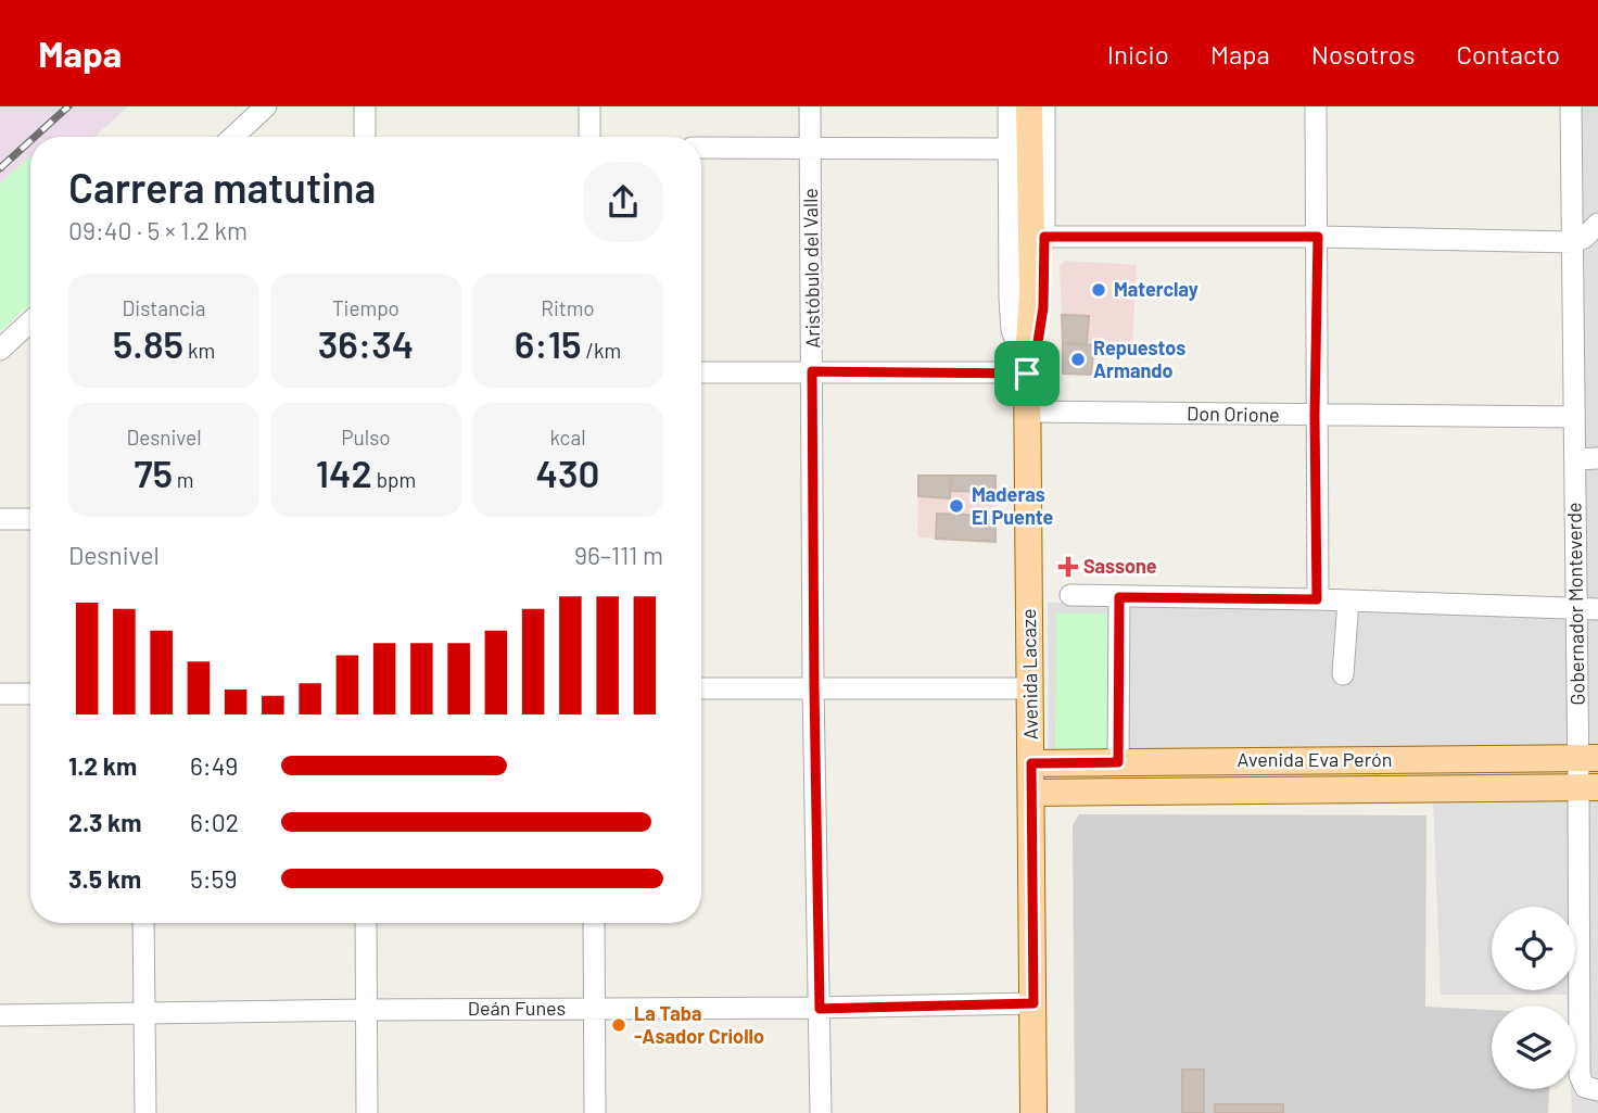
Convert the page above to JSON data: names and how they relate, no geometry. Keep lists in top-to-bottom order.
{
  "streets": {
    "main road": ["Avenida Lacaze", "Avenida Eva Perón"],
    "street": [
      "Aristóbulo del Valle",
      "Don Orione",
      "Gobernador Monteverde",
      "Deán Funes"
    ]
  },
  "crossings": [
    ["Aristóbulo del Valle", "Deán Funes"],
    ["Don Orione", "Gobernador Monteverde"],
    ["Don Orione", "Avenida Lacaze"],
    ["Gobernador Monteverde", "Avenida Eva Perón"],
    ["Avenida Lacaze", "Avenida Eva Perón"],
    ["Avenida Lacaze", "Deán Funes"]
  ],
  "places": {
    "other": [
      "Materclay",
      "Repuestos Armando",
      "Maderas El Puente",
      "La Taba -Asador Criollo"
    ],
    "health": ["Sassone"]
  },
  "page": {
    "header": "Mapa",
    "nav": [
      "Inicio",
      "Mapa",
      "Nosotros",
      "Contacto"
    ],
    "heading": ["Carrera matutina", "09:40 · 5 × 1.2 km"],
    "stats": [
      ["Distancia", "5.85 km"],
      ["Tiempo", "36:34"],
      ["Ritmo", "6:15 /km"],
      ["Desnivel", "75 m"],
      ["Pulso", "142 bpm"],
      ["kcal", "430"]
    ],
    "chart": ["Desnivel", "96–111 m"],
    "list": [
      {
        "name": "1.2 km",
        "note": "6:49"
      },
      {
        "name": "2.3 km",
        "note": "6:02"
      },
      {
        "name": "3.5 km",
        "note": "5:59"
      }
    ]
  }
}
